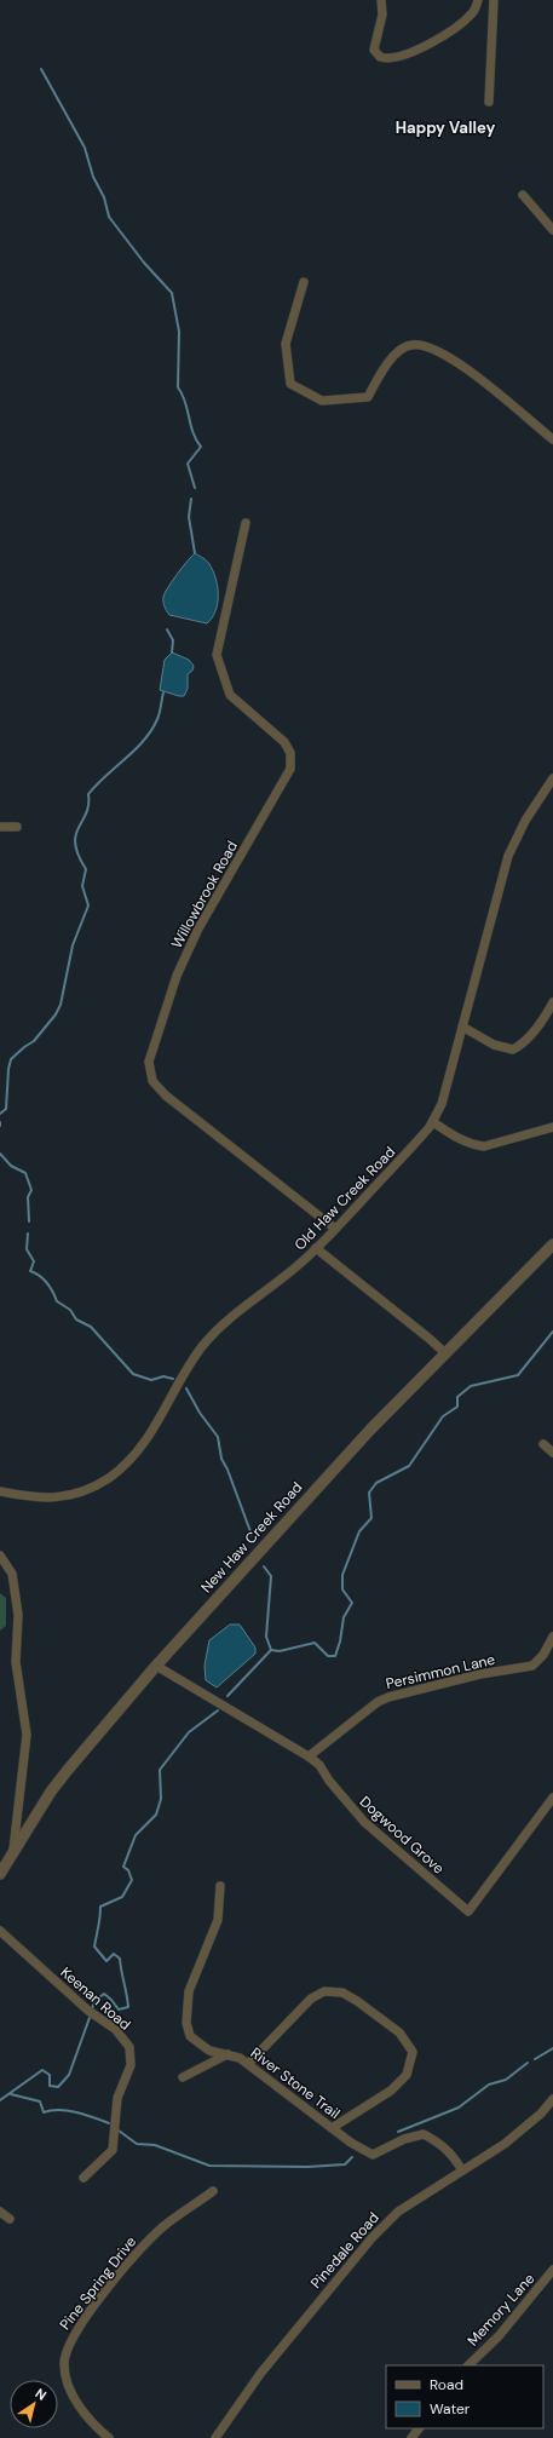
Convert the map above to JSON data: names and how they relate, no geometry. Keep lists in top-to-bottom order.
{
  "streets": {
    "street": [
      "Willowbrook Road",
      "Old Haw Creek Road",
      "New Haw Creek Road",
      "Persimmon Lane",
      "Dogwood Grove",
      "Keenan Road",
      "River Stone Trail",
      "Pinedale Road",
      "Pine Spring Drive",
      "Memory Lane"
    ]
  },
  "crossings": [
    ["Willowbrook Road", "Old Haw Creek Road"],
    ["New Haw Creek Road", "Dogwood Grove"],
    ["Persimmon Lane", "Dogwood Grove"],
    ["River Stone Trail", "Pinedale Road"]
  ],
  "districts": ["Happy Valley"],
  "legend": ["Road", "Water"],
  "north": "top right"
}
